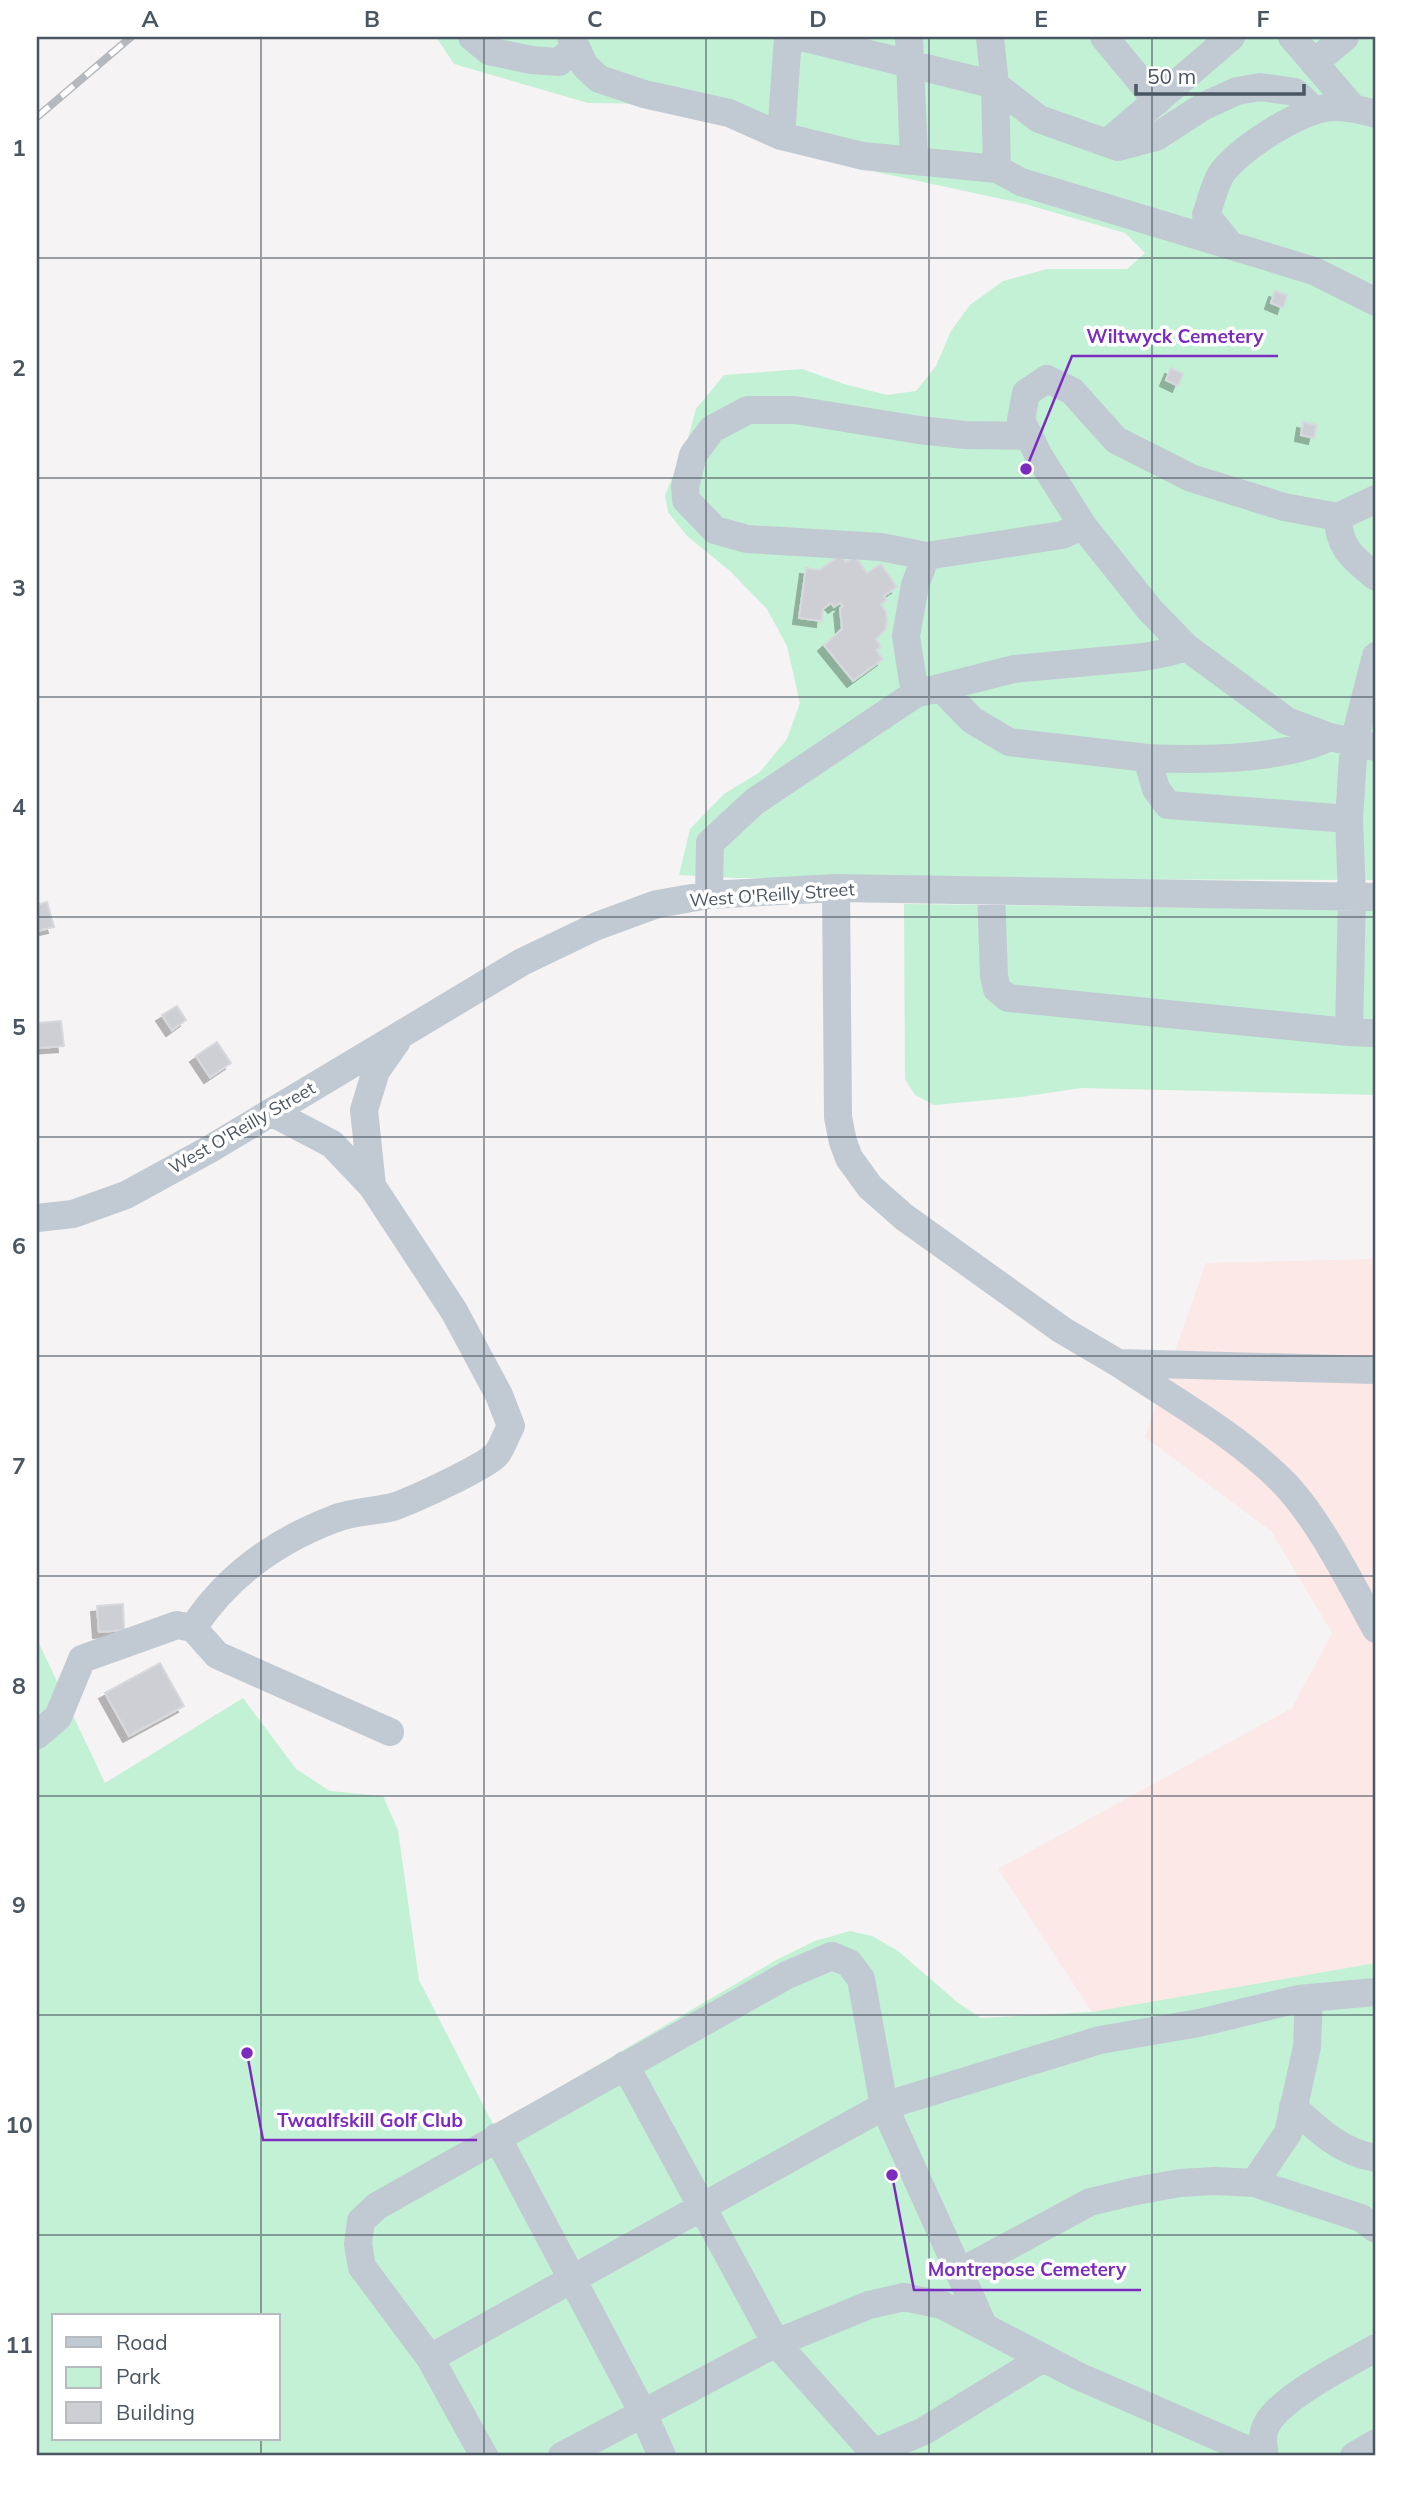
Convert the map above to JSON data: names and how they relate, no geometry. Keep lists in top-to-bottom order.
{
  "streets": {
    "street": ["West O'Reilly Street"]
  },
  "places": ["Wiltwyck Cemetery", "Twaalfskill Golf Club", "Montrepose Cemetery"],
  "legend": ["Road", "Park", "Building"],
  "scale_bar": "50 m",
  "grid": {
    "columns": [
      "A",
      "B",
      "C",
      "D",
      "E",
      "F"
    ],
    "rows": [
      "1",
      "2",
      "3",
      "4",
      "5",
      "6",
      "7",
      "8",
      "9",
      "10",
      "11"
    ]
  }
}
